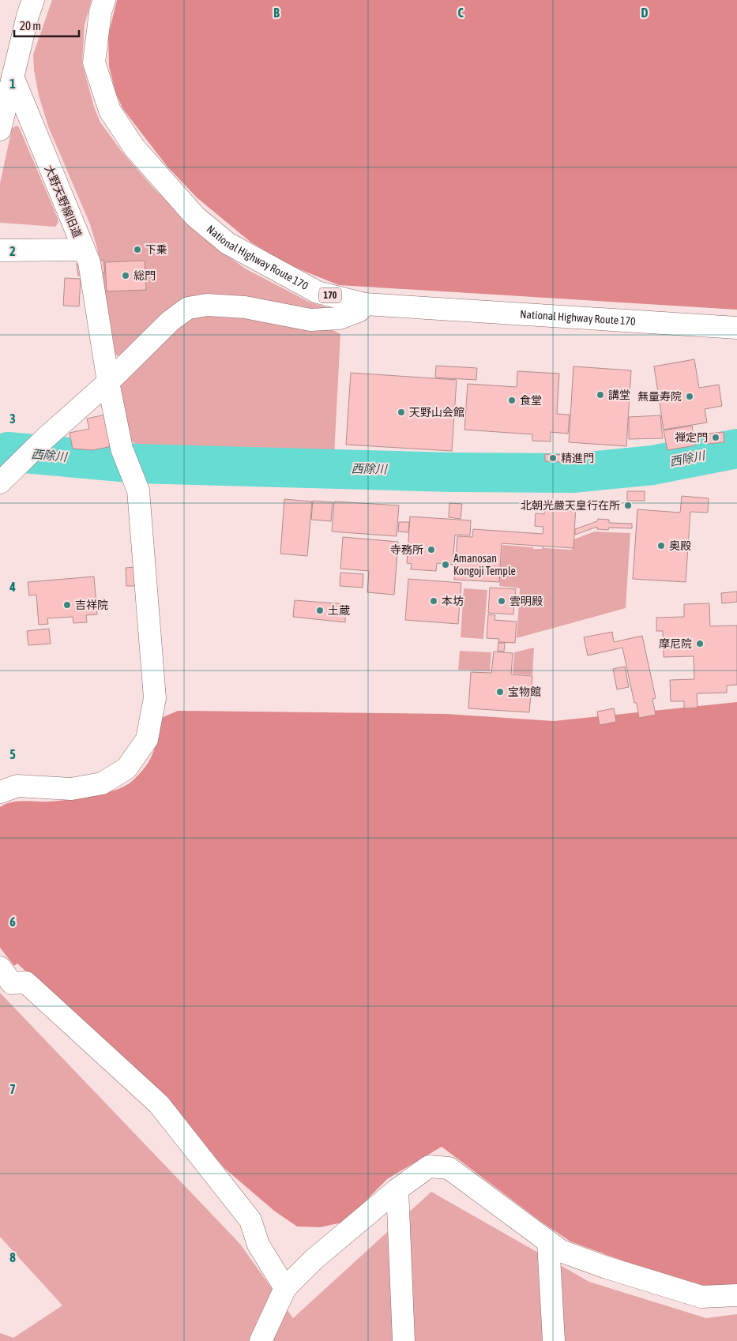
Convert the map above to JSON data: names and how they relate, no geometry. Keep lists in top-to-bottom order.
{
  "streets": {
    "main road": ["大野天野線旧道", "National Highway Route 170", "170"]
  },
  "water": ["西除川"],
  "places": [
    "下乗",
    "総門",
    "講堂",
    "無量寿院",
    "食堂",
    "天野山会館",
    "禅定門",
    "精進門",
    "北朝光嚴天皇行在所",
    "奥殿",
    "寺務所",
    "Amanosan Kongoji Temple",
    "本坊",
    "雲明殿",
    "吉祥院",
    "土蔵",
    "摩尼院",
    "宝物館"
  ],
  "scale_bar": "20 m",
  "grid": {
    "columns": ["B", "C", "D"],
    "rows": [
      "1",
      "2",
      "3",
      "4",
      "5",
      "6",
      "7",
      "8"
    ]
  }
}
